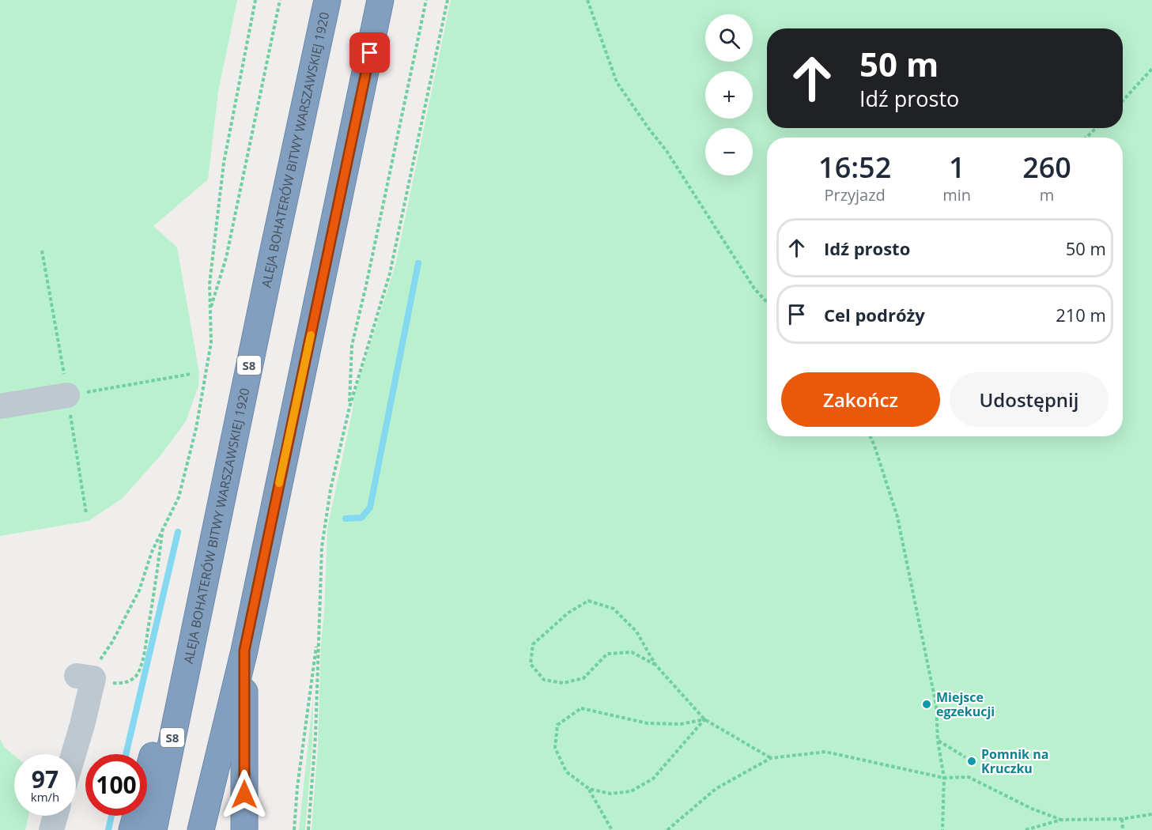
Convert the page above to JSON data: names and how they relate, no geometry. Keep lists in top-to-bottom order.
{
  "streets": {
    "highway": ["ALEJA BOHATERÓW BITWY WARSZAWSKIEJ 1920", "S8"]
  },
  "places": ["Miejsce egzekucji", "Pomnik na Kruczku"],
  "page": {
    "map_buttons": ["+", "−"],
    "turn": ["50 m", "Idź prosto"],
    "eta": [
      "16:52",
      "Przyjazd",
      "1",
      "min",
      "260",
      "m"
    ],
    "list": [
      {
        "name": "Idź prosto",
        "value": "50 m"
      },
      {
        "name": "Cel podróży",
        "value": "210 m"
      }
    ],
    "buttons": ["Zakończ", "Udostępnij"],
    "speed": "97 km/h",
    "limit": "100"
  }
}
